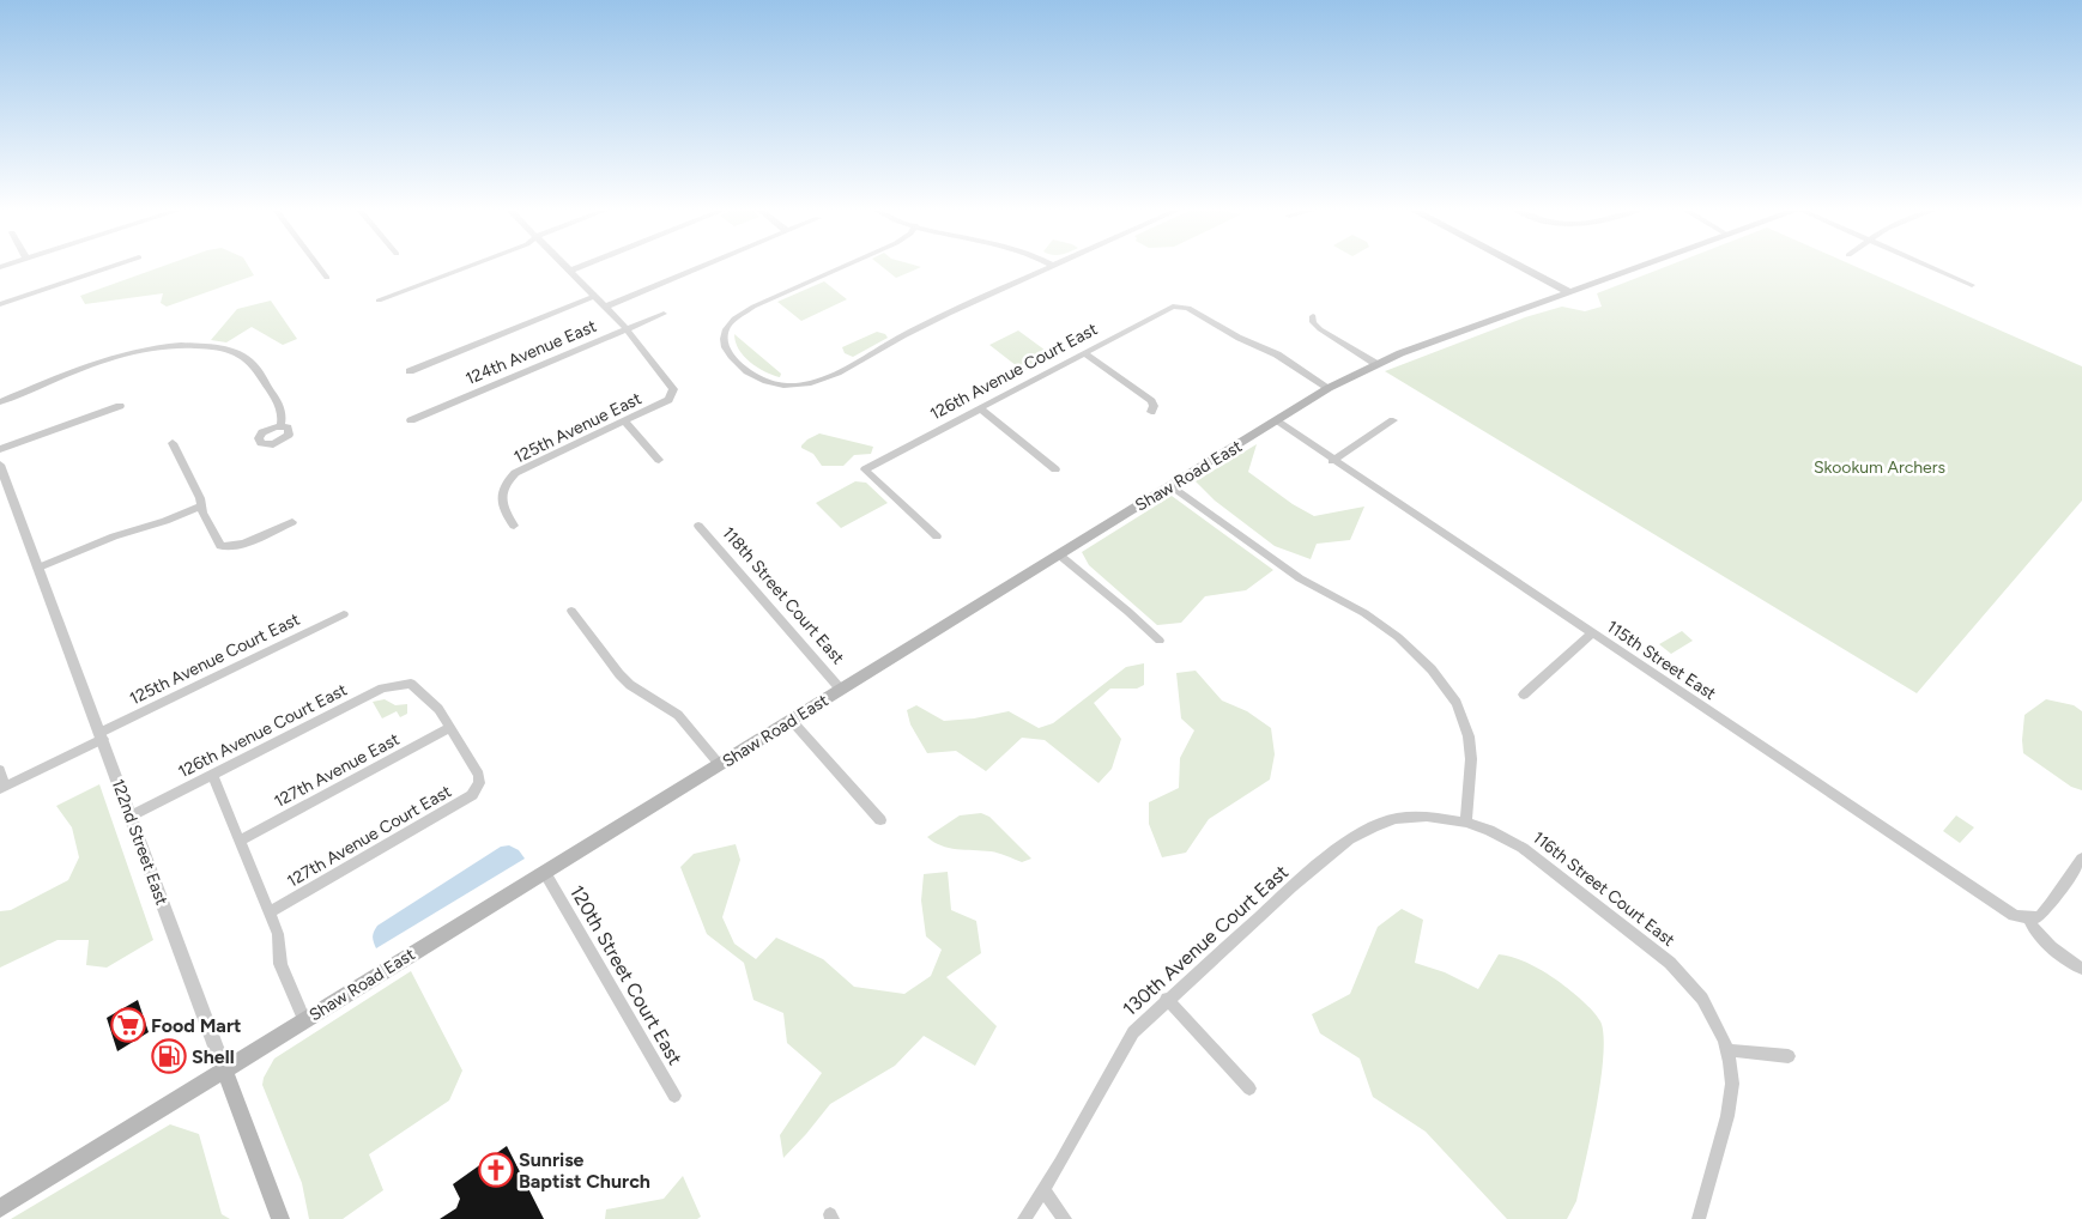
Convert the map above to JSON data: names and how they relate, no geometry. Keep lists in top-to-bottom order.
{
  "streets": {
    "main road": ["Shaw Road East", "122nd Street East"],
    "street": [
      "124th Avenue East",
      "126th Avenue Court East",
      "125th Avenue East",
      "118th Street Court East",
      "125th Avenue Court East",
      "115th Street East",
      "127th Avenue East",
      "127th Avenue Court East",
      "116th Street Court East",
      "130th Avenue Court East",
      "120th Street Court East"
    ]
  },
  "crossings": [
    ["124th Avenue East", "125th Avenue East"],
    ["126th Avenue Court East", "127th Avenue East"],
    ["126th Avenue Court East", "127th Avenue Court East"],
    ["126th Avenue Court East", "122nd Street East"],
    ["Shaw Road East", "118th Street Court East"],
    ["Shaw Road East", "115th Street East"],
    ["Shaw Road East", "122nd Street East"],
    ["Shaw Road East", "120th Street Court East"],
    ["125th Avenue Court East", "122nd Street East"],
    ["127th Avenue East", "127th Avenue Court East"],
    ["116th Street Court East", "130th Avenue Court East"]
  ],
  "parks": ["Skookum Archers"],
  "places": {
    "supermarket": ["Food Mart"],
    "fuel station": ["Shell"],
    "church": ["Sunrise Baptist Church"]
  }
}
